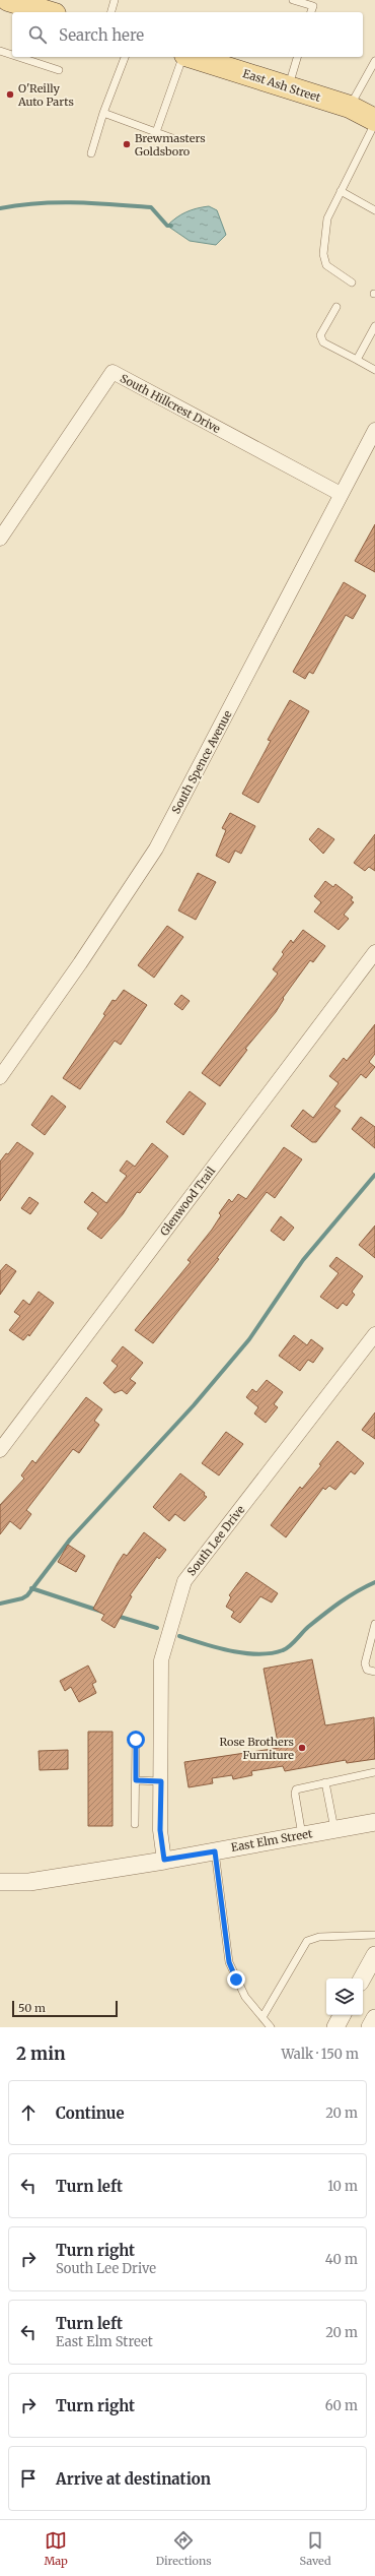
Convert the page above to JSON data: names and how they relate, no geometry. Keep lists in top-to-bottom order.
{
  "streets": {
    "main road": ["East Ash Street"],
    "street": [
      "South Hillcrest Drive",
      "South Spence Avenue",
      "Glenwood Trail",
      "South Lee Drive",
      "East Elm Street"
    ]
  },
  "crossings": [
    ["South Hillcrest Drive", "South Spence Avenue"],
    ["South Lee Drive", "East Elm Street"]
  ],
  "places": ["O'Reilly Auto Parts", "Brewmasters Goldsboro", "Rose Brothers Furniture"],
  "scale_bar": "50 m",
  "page": {
    "search": "Search here",
    "scale": "50 m",
    "heading": ["2 min", "Walk · 150 m"],
    "list": [
      ["Continue", "20 m"],
      ["Turn left", "10 m"],
      ["Turn right", "South Lee Drive", "40 m"],
      ["Turn left", "East Elm Street", "20 m"],
      ["Turn right", "60 m"],
      "Arrive at destination"
    ],
    "nav": ["Map", "Directions", "Saved"]
  }
}
